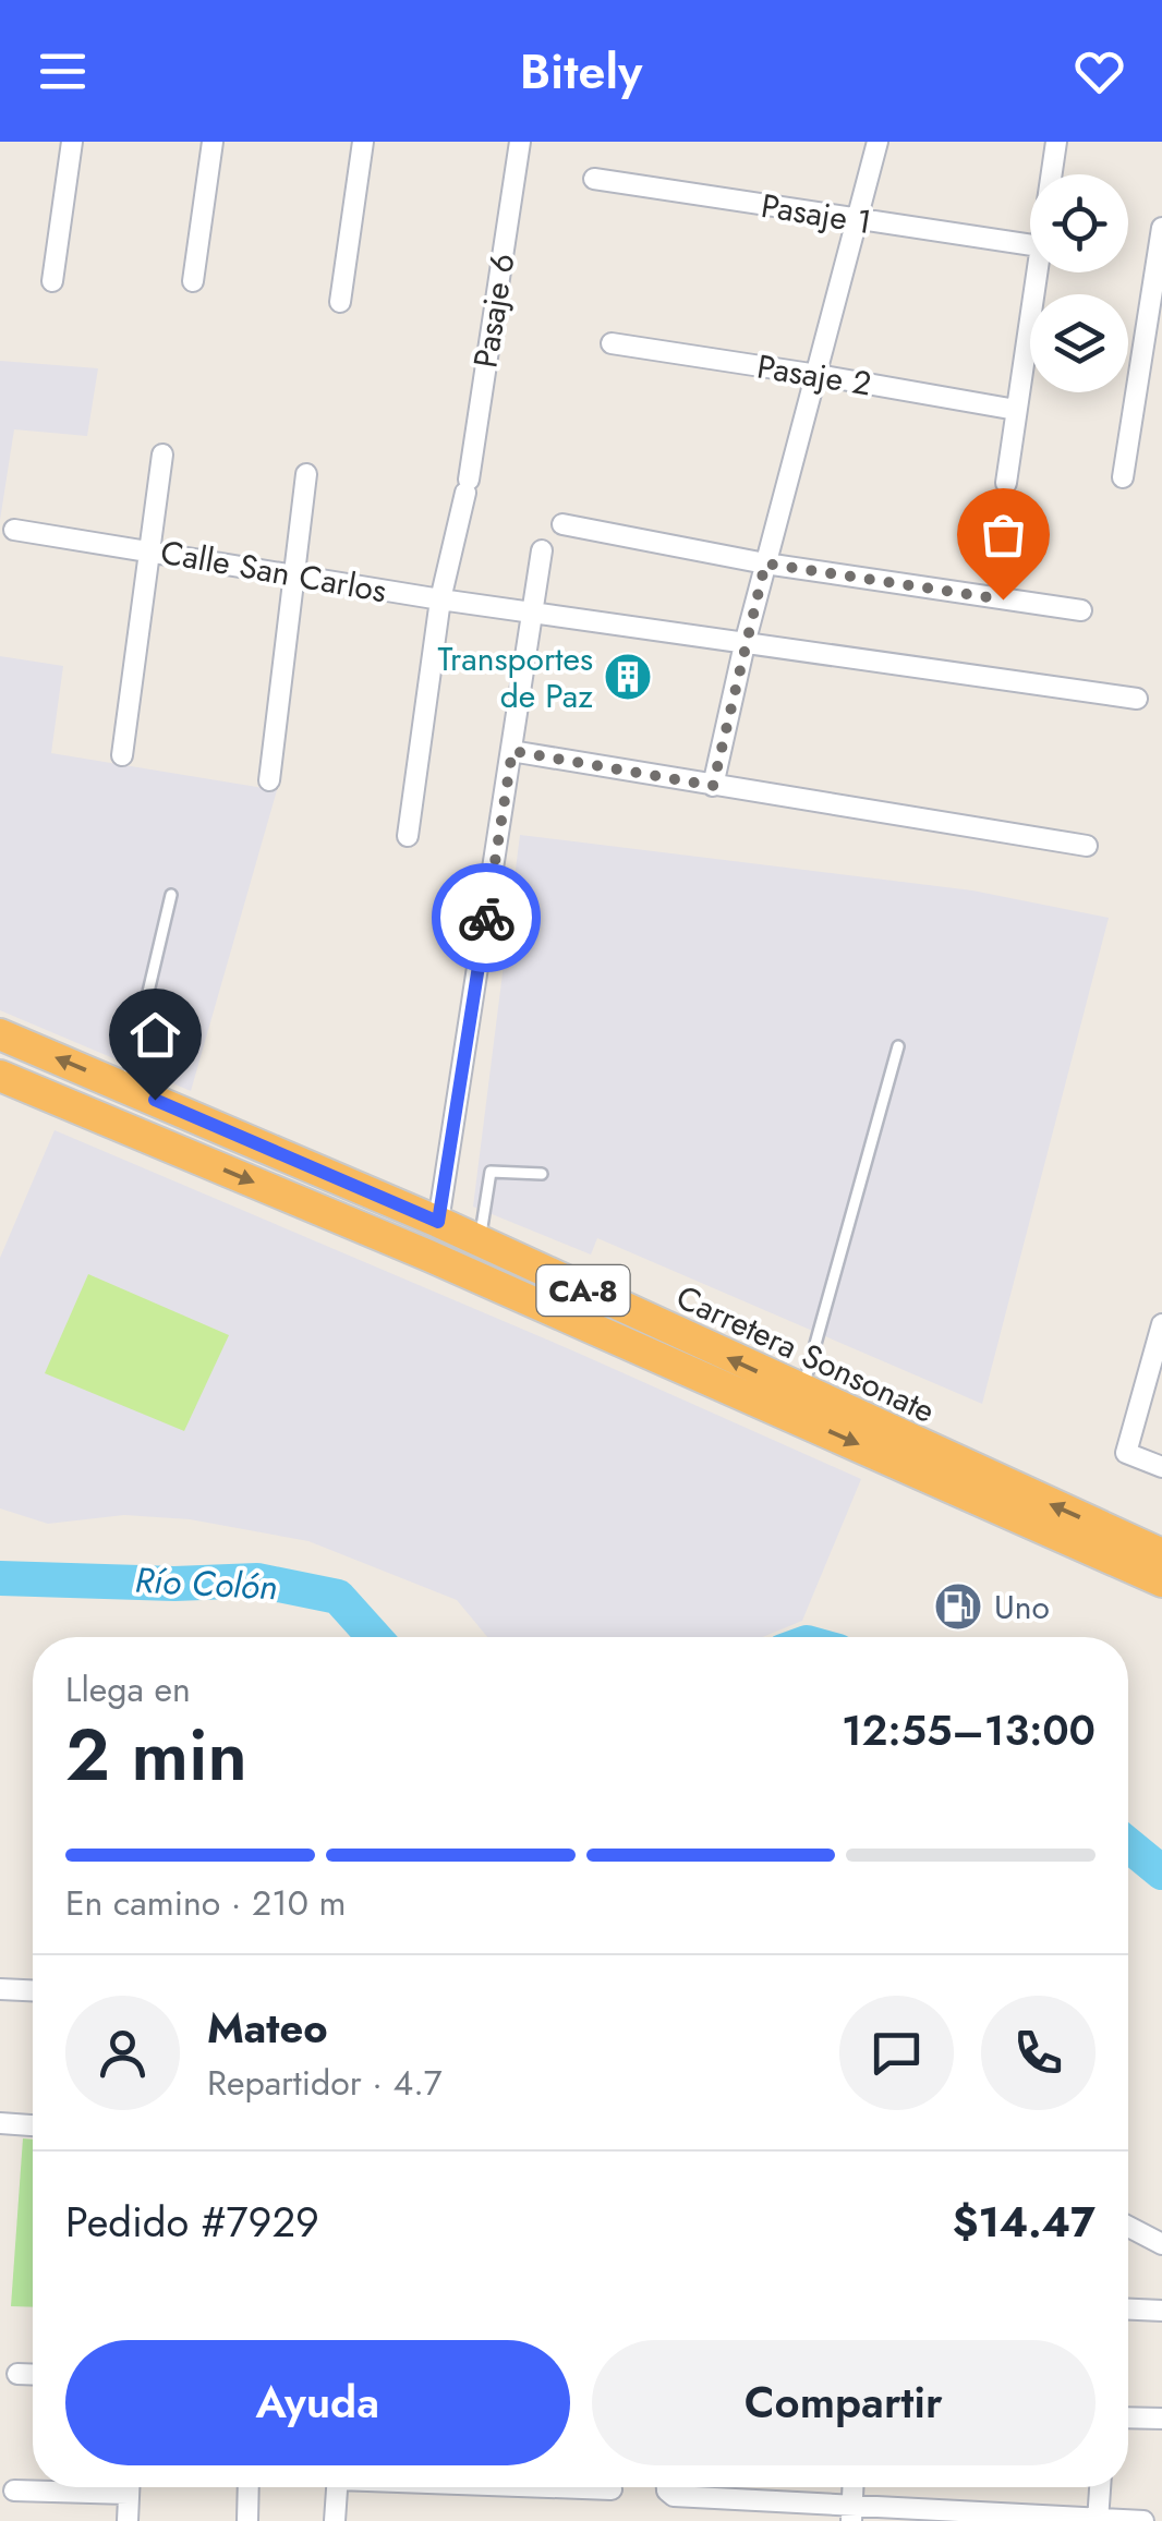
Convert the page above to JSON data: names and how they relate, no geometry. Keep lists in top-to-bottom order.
{
  "streets": {
    "highway": ["CA-8", "Carretera Sonsonate"],
    "street": [
      "Pasaje 1",
      "Pasaje 6",
      "Pasaje 2",
      "Calle San Carlos"
    ]
  },
  "crossings": [
    ["Pasaje 6", "Calle San Carlos"]
  ],
  "water": ["Río Colón"],
  "places": {
    "building": ["Transportes de Paz"],
    "fuel station": ["Uno"]
  },
  "page": {
    "header": "Bitely",
    "heading": ["2 min", "Llega en", "12:55–13:00"],
    "panel": [
      "Mateo",
      "Repartidor · 4.7",
      "Pedido #7929",
      "$14.47"
    ],
    "bar": "En camino · 210 m",
    "buttons": ["Ayuda", "Compartir"]
  }
}
